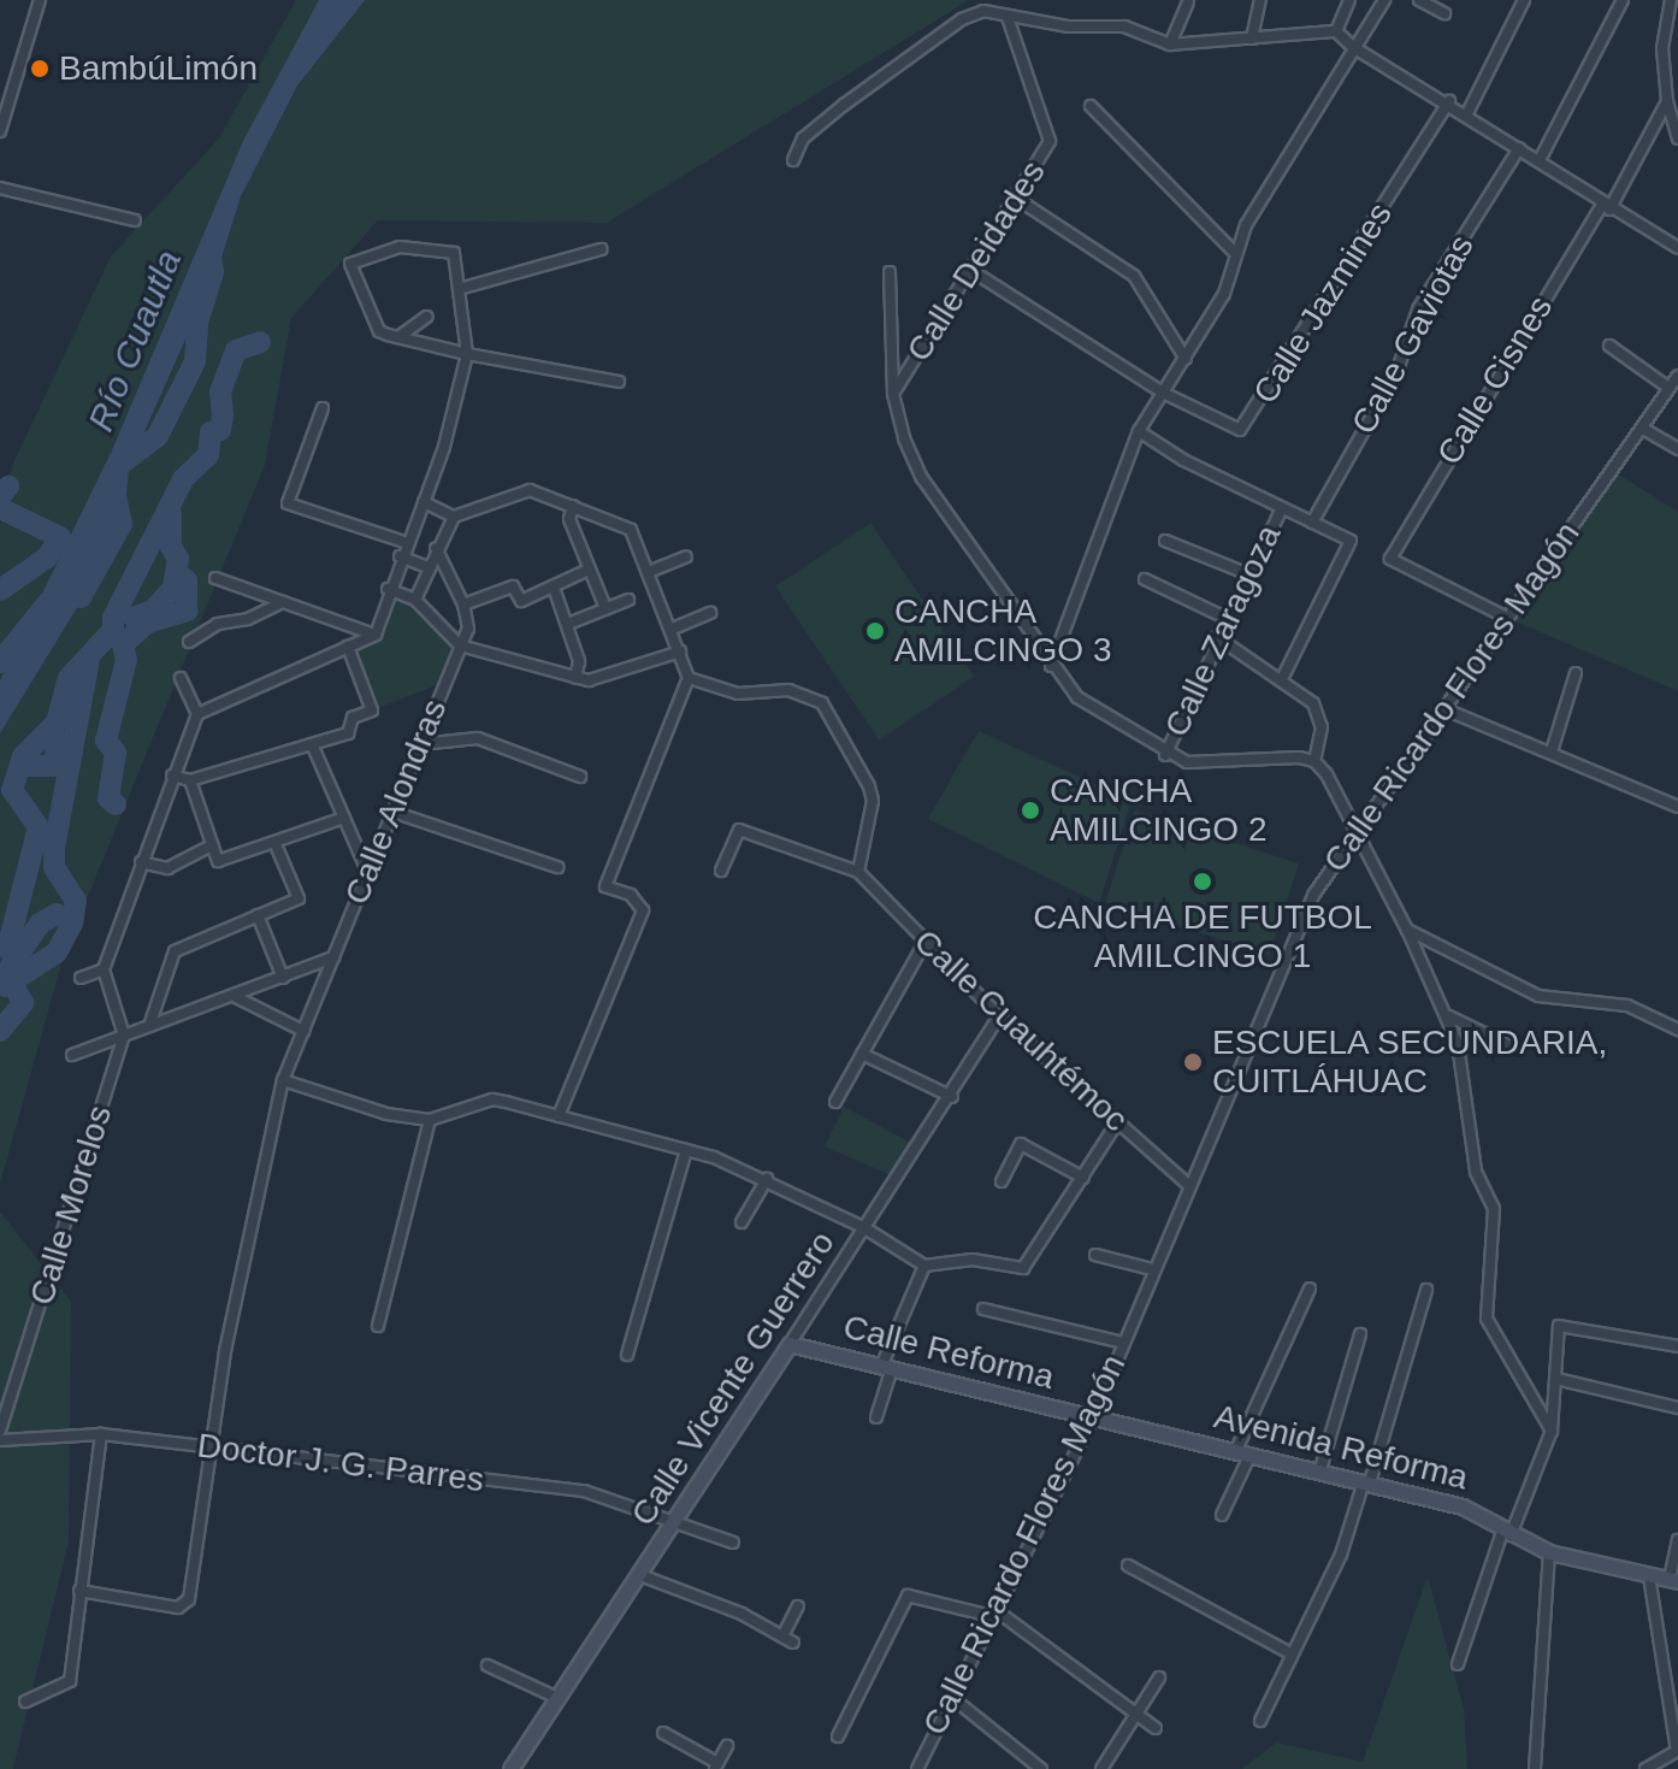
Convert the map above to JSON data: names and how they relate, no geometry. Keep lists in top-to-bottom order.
{
  "streets": {
    "street": [
      "Calle Deidades",
      "Calle Jazmines",
      "Calle Gaviotas",
      "Calle Cisnes",
      "Calle Zaragoza",
      "Calle Ricardo Flores Magón",
      "Calle Alondras",
      "Calle Cuauhtémoc",
      "Calle Morelos",
      "Calle Reforma",
      "Calle Vicente Guerrero",
      "Avenida Reforma",
      "Doctor J. G. Parres"
    ]
  },
  "crossings": [
    ["Calle Deidades", "Calle Jazmines"],
    ["Calle Cisnes", "Calle Ricardo Flores Magón"],
    ["Calle Ricardo Flores Magón", "Calle Cuauhtémoc"],
    ["Calle Ricardo Flores Magón", "Calle Reforma"],
    ["Calle Ricardo Flores Magón", "Avenida Reforma"],
    ["Calle Alondras", "Doctor J. G. Parres"],
    ["Calle Cuauhtémoc", "Calle Vicente Guerrero"],
    ["Calle Reforma", "Calle Vicente Guerrero"],
    ["Calle Reforma", "Avenida Reforma"],
    ["Calle Vicente Guerrero", "Doctor J. G. Parres"]
  ],
  "water": ["Río Cuautla"],
  "places": [
    "BambúLimón",
    "CANCHA AMILCINGO 3",
    "CANCHA AMILCINGO 2",
    "CANCHA DE FUTBOL AMILCINGO 1",
    "ESCUELA SECUNDARIA, CUITLÁHUAC"
  ]
}
